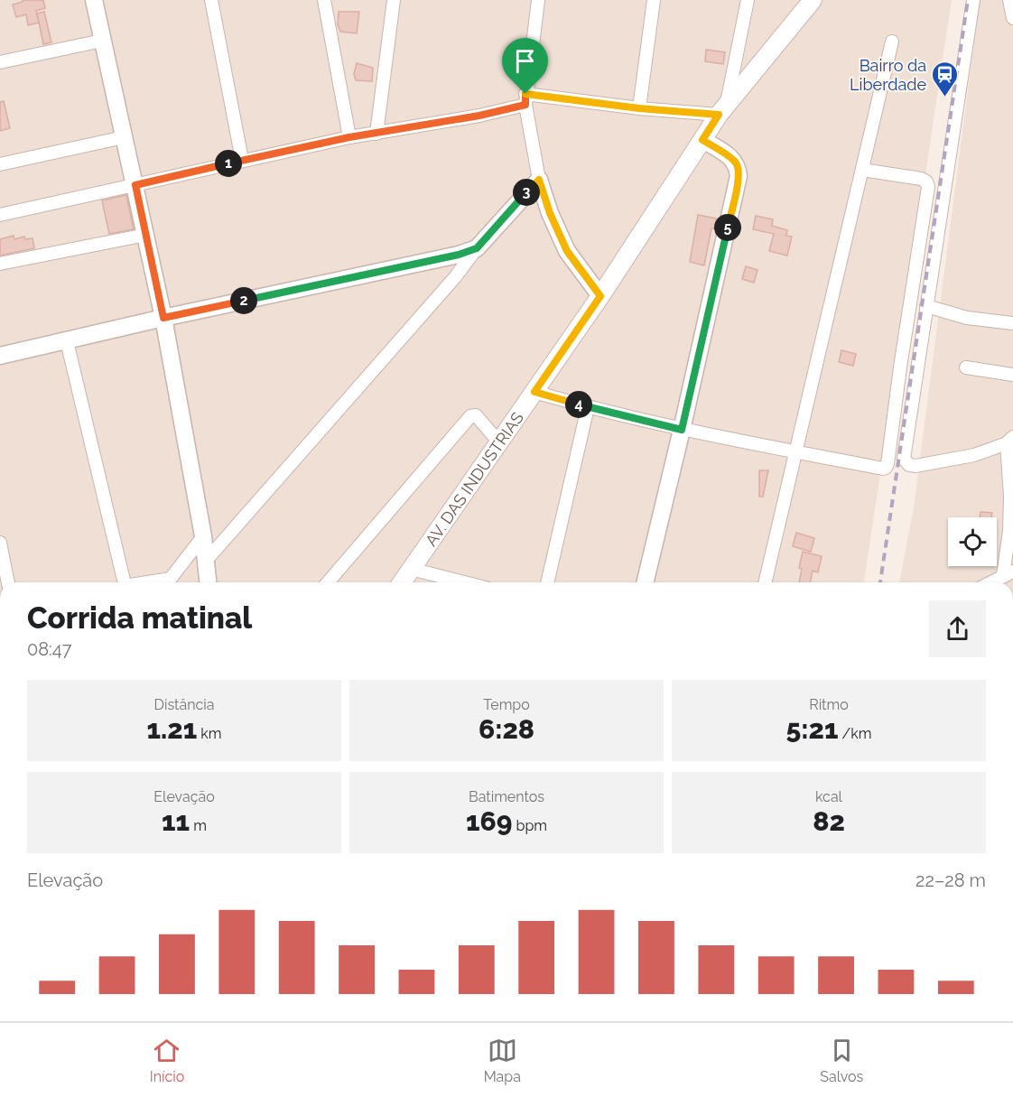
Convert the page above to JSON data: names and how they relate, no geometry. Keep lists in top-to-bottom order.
{
  "streets": {
    "main road": ["AV. DAS INDUSTRIAS"]
  },
  "places": {
    "station": ["Bairro da Liberdade"]
  },
  "page": {
    "pins": [
      "1",
      "3",
      "5",
      "2",
      "4"
    ],
    "heading": ["Corrida matinal", "08:47"],
    "stats": [
      ["Distância", "1.21 km"],
      ["Tempo", "6:28"],
      ["Ritmo", "5:21 /km"],
      ["Elevação", "11 m"],
      ["Batimentos", "169 bpm"],
      ["kcal", "82"]
    ],
    "chart": ["Elevação", "22–28 m"],
    "tabs": ["Início", "Mapa", "Salvos"]
  }
}
